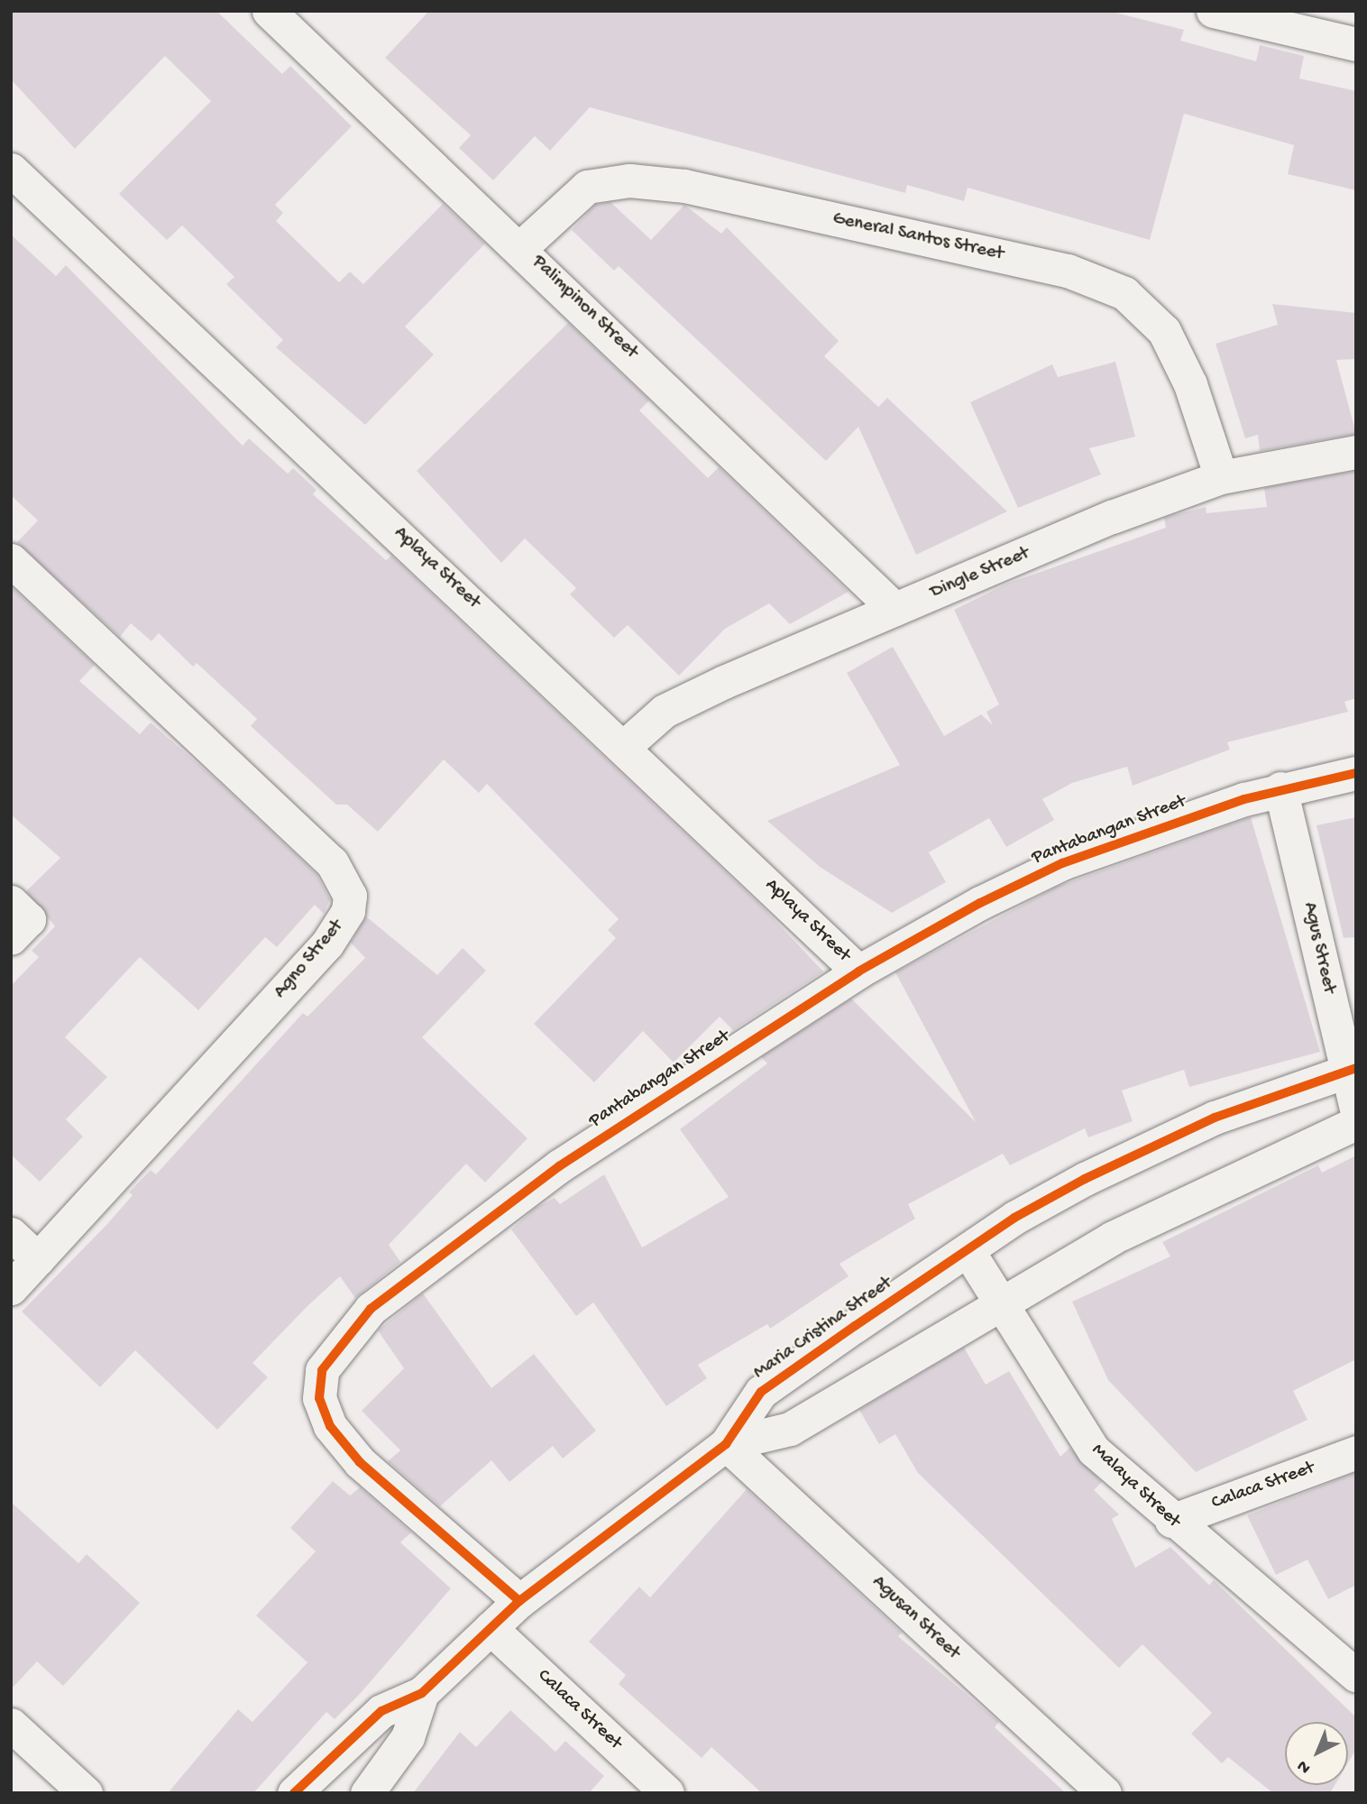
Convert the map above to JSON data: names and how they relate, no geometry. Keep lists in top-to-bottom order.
{
  "streets": {
    "street": [
      "General Santos Street",
      "Palimpinon Street",
      "Aplaya Street",
      "Dingle Street",
      "Pantabangan Street",
      "Agus Street",
      "Agno Street",
      "Maria Cristina Street",
      "Malaya Street",
      "Calaca Street",
      "Agusan Street"
    ]
  },
  "crossings": [
    ["General Santos Street", "Palimpinon Street"],
    ["General Santos Street", "Dingle Street"],
    ["Palimpinon Street", "Dingle Street"],
    ["Aplaya Street", "Dingle Street"],
    ["Aplaya Street", "Pantabangan Street"],
    ["Pantabangan Street", "Agus Street"],
    ["Pantabangan Street", "Maria Cristina Street"],
    ["Agus Street", "Maria Cristina Street"],
    ["Maria Cristina Street", "Malaya Street"],
    ["Maria Cristina Street", "Calaca Street"],
    ["Maria Cristina Street", "Agusan Street"],
    ["Malaya Street", "Calaca Street"]
  ],
  "north": "bottom left"
}
